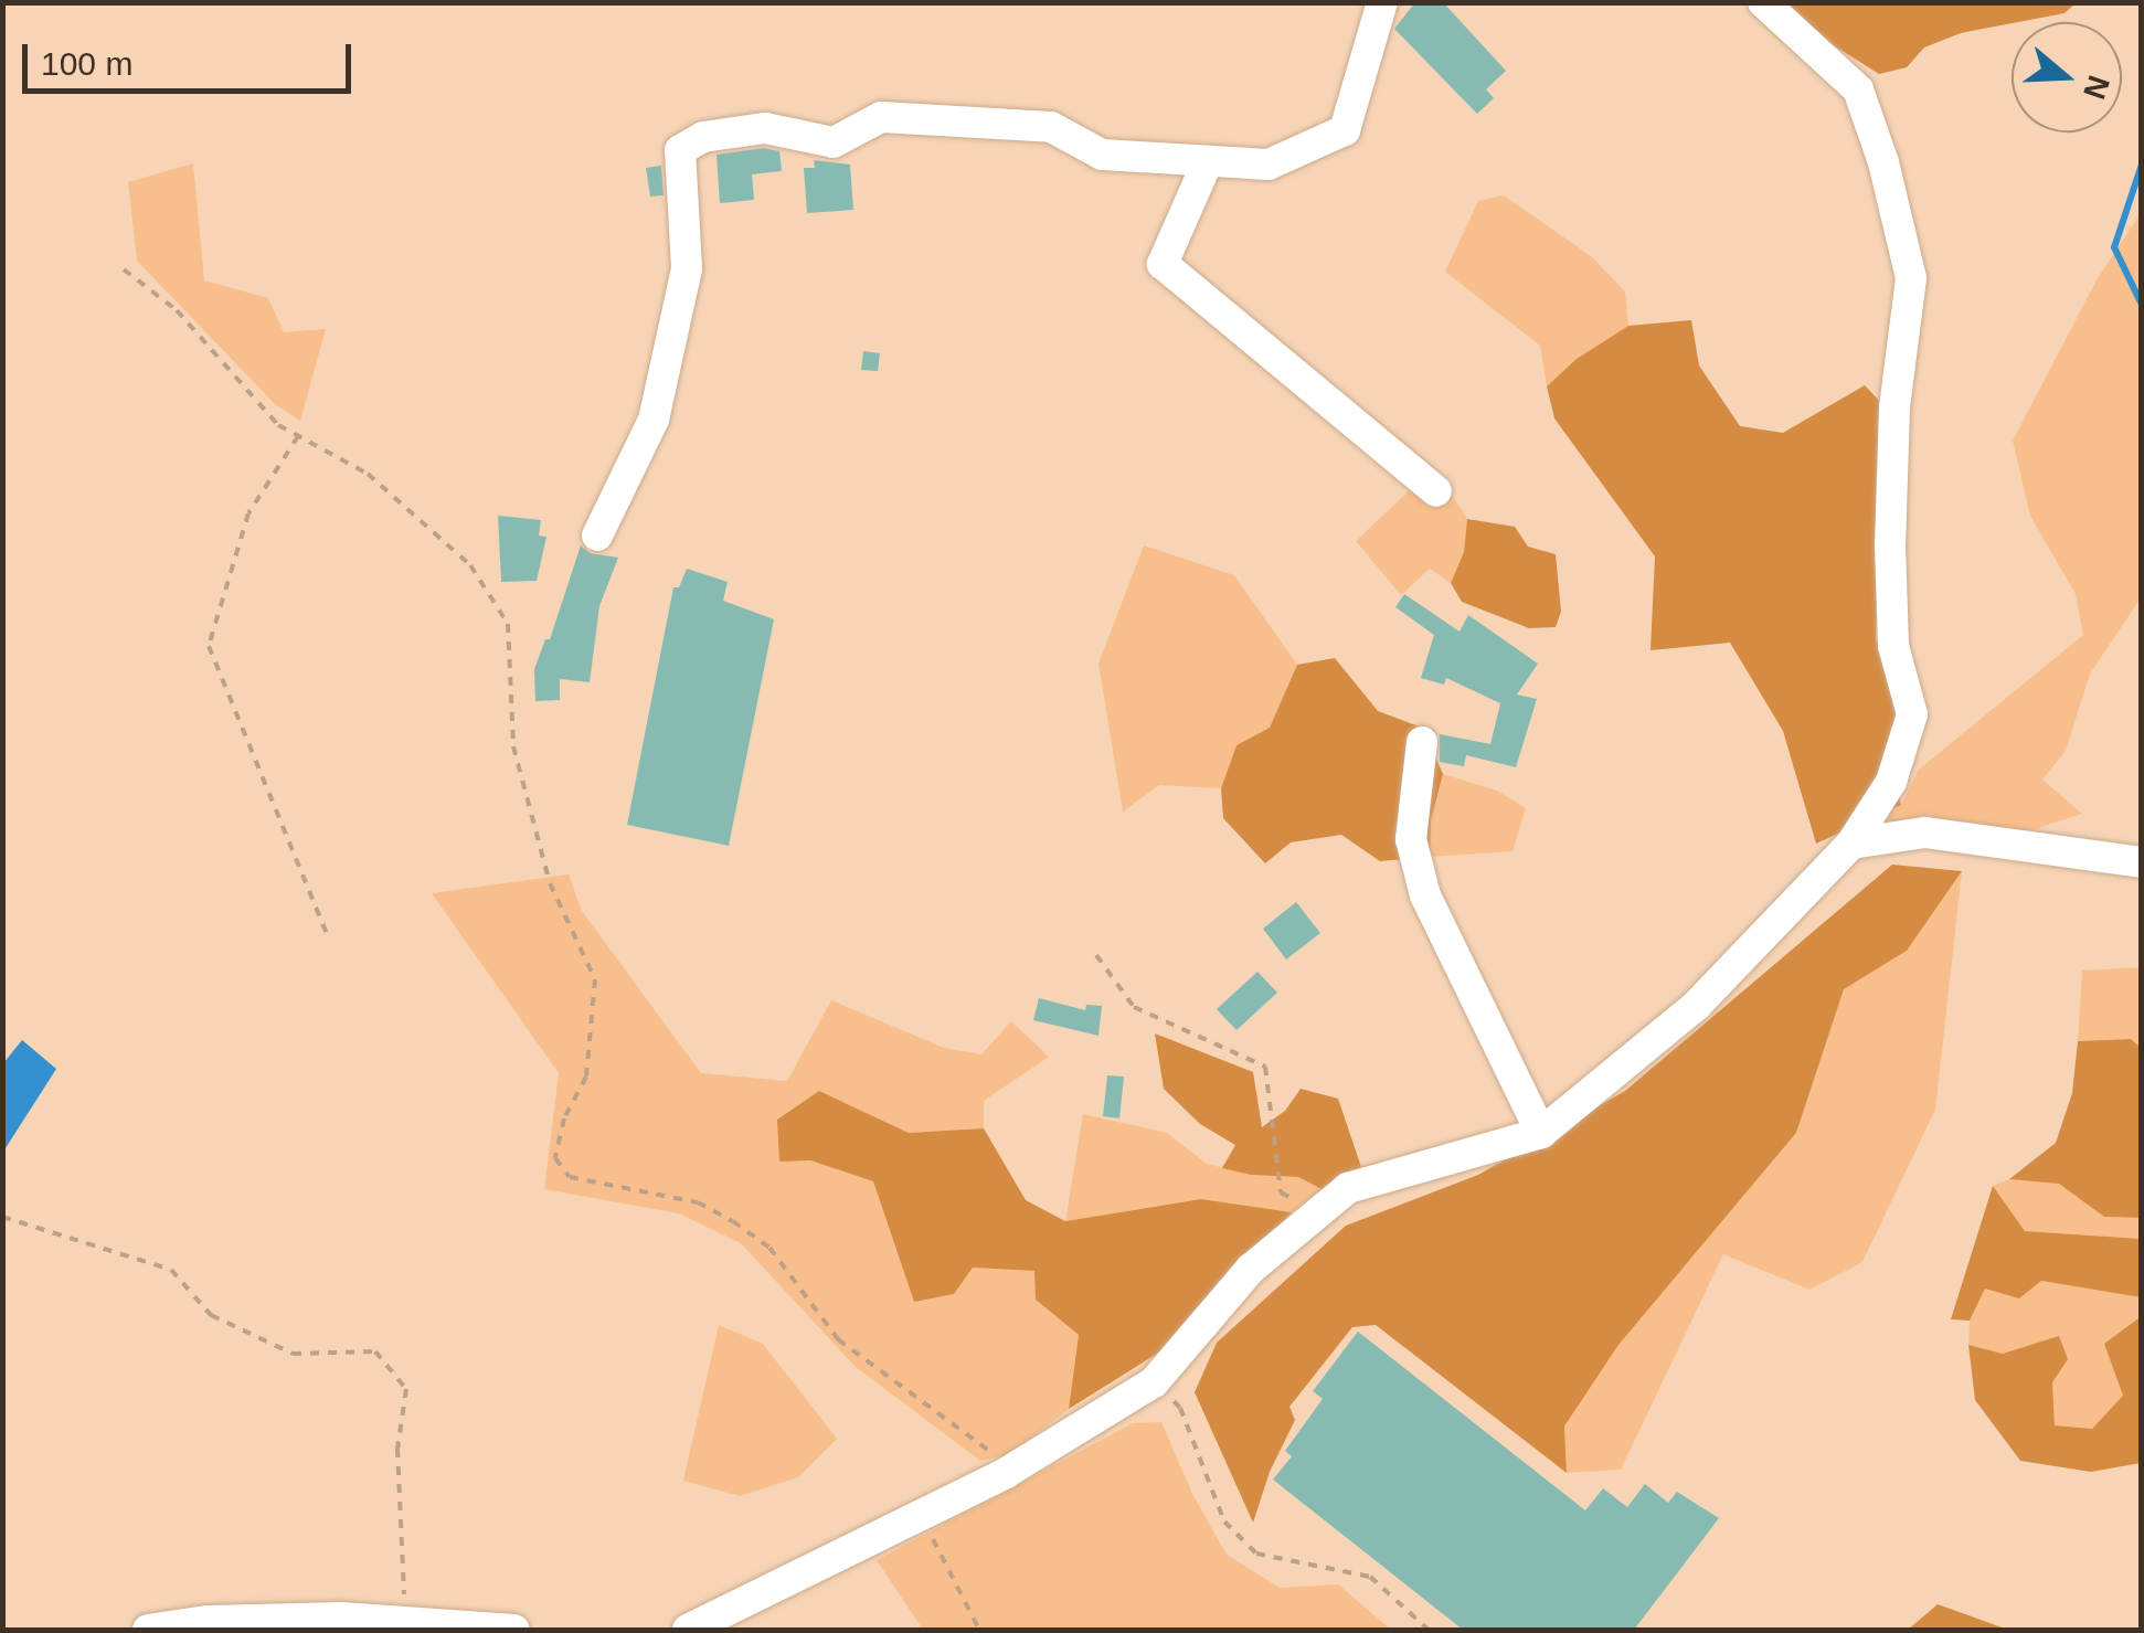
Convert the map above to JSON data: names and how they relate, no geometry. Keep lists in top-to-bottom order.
{
  "scale_bar": "100 m",
  "north": "right"
}
